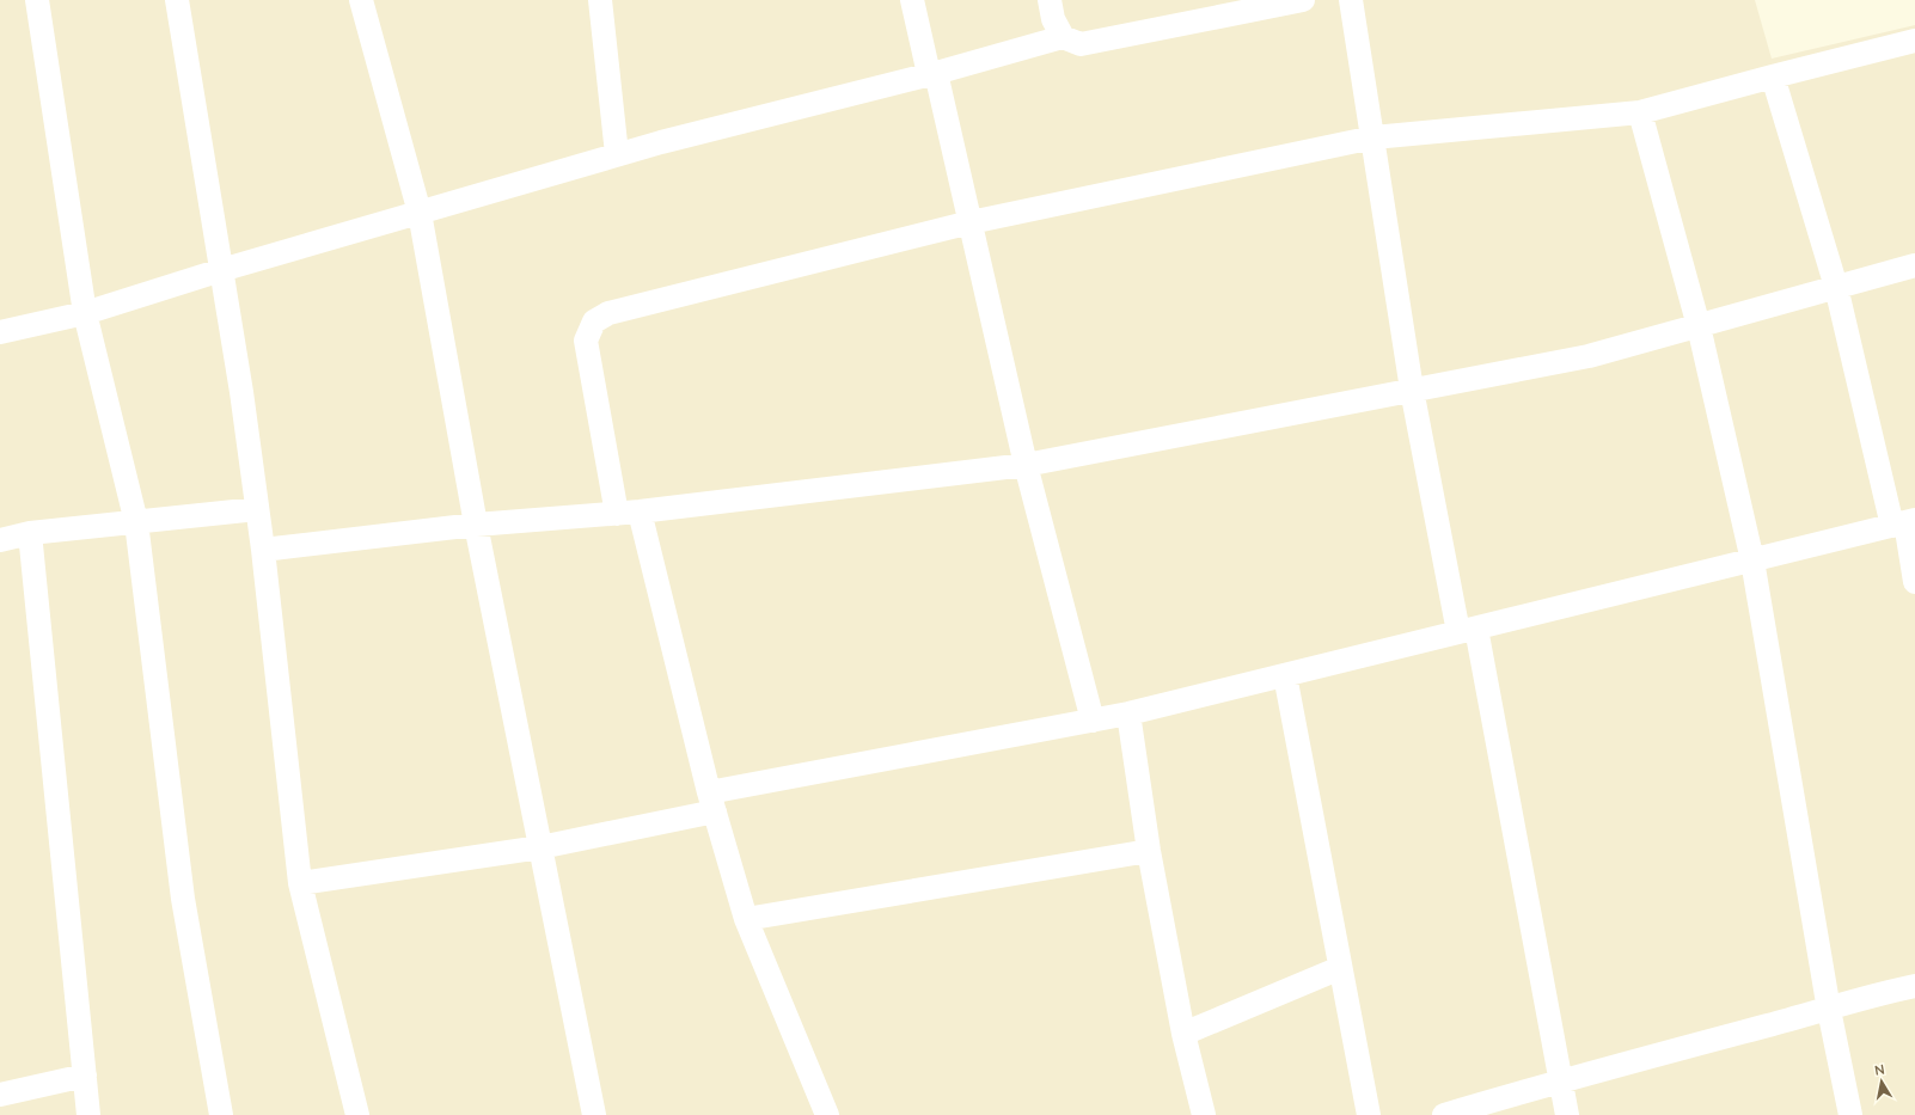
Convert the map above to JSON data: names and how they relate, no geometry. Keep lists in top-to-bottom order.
{
  "north": "top"
}
